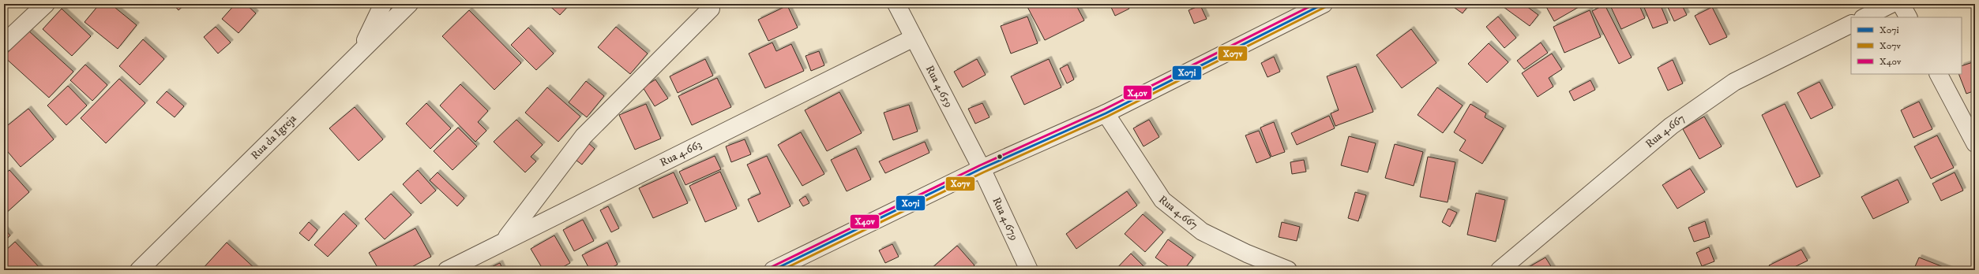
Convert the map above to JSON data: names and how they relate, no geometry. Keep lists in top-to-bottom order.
{
  "streets": {
    "street": [
      "Rua 4.659",
      "Rua 4.667",
      "Rua da Igreja",
      "Rua 4.663",
      "Rua 4.679"
    ]
  },
  "crossings": [
    ["Rua 4.659", "Rua 4.663"],
    ["Rua 4.659", "Rua 4.679"]
  ],
  "lines": ["transit line X07i", "transit line X40v", "transit line X07v"],
  "legend": ["X07i", "X07v", "X40v"]
}
